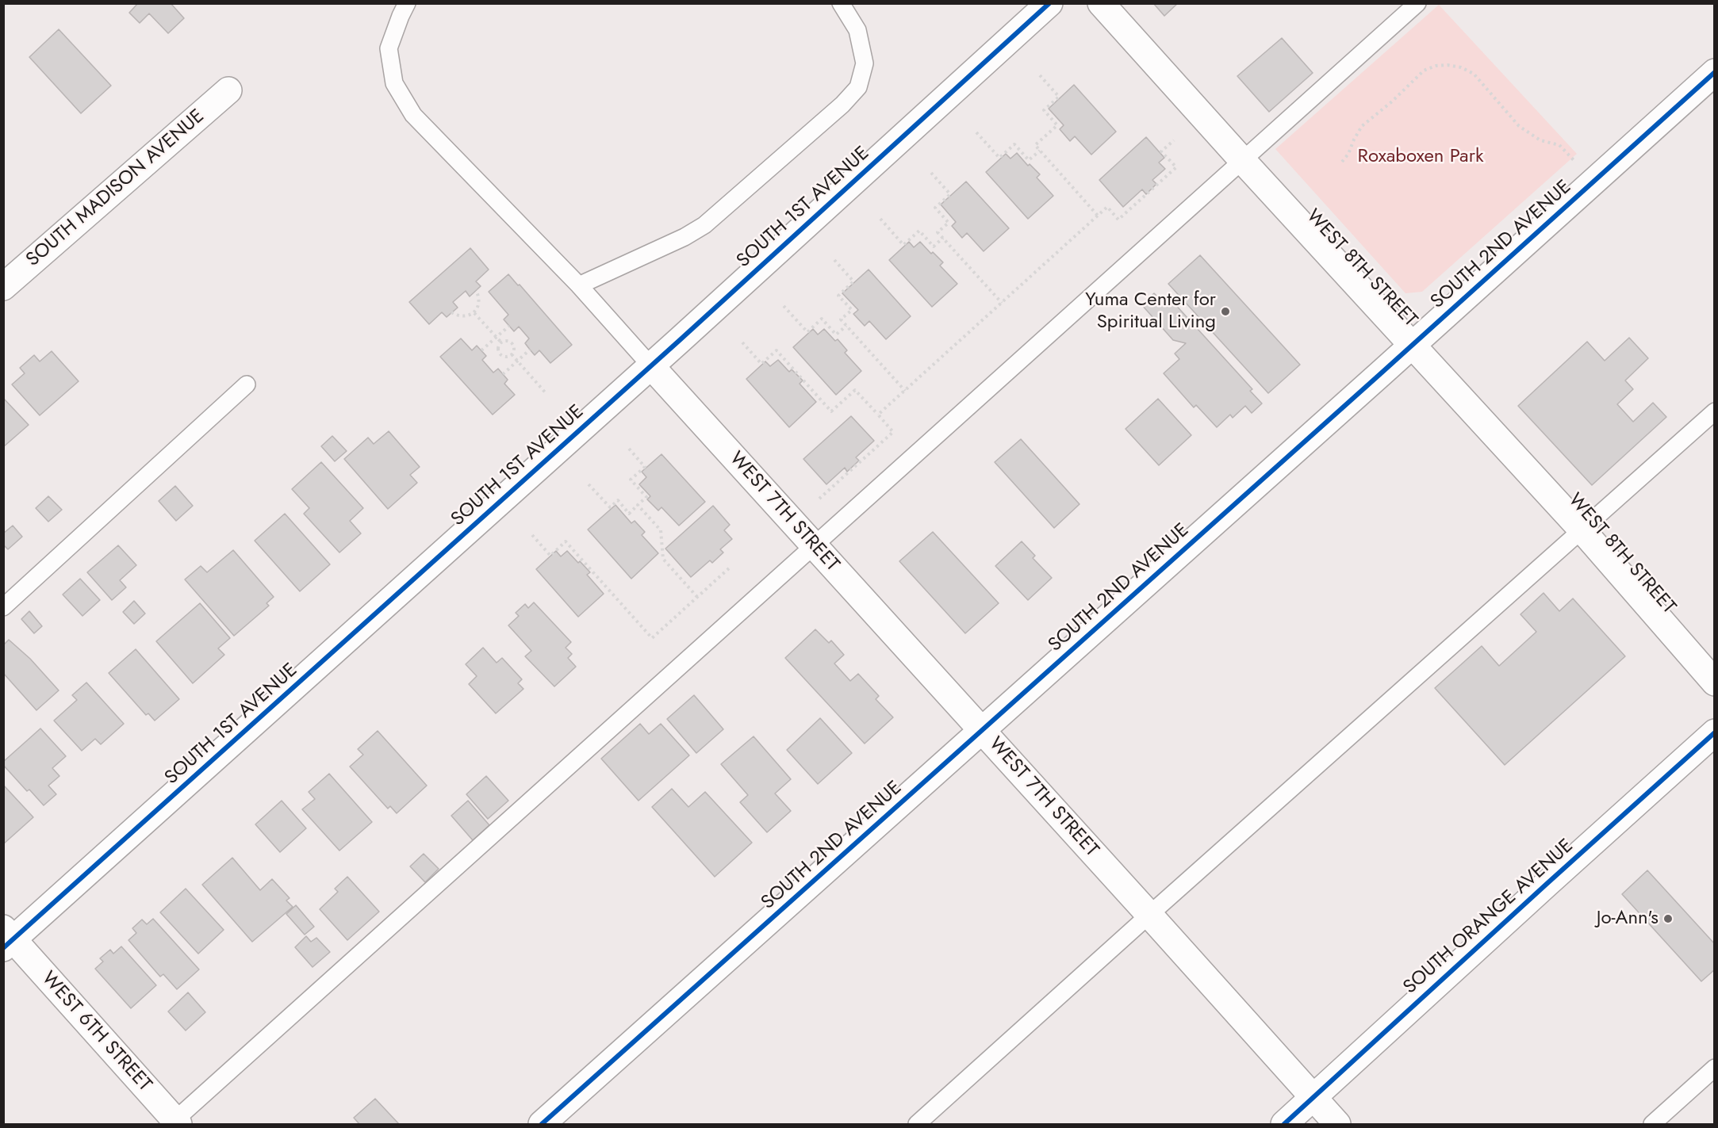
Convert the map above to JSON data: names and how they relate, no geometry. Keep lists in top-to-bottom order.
{
  "streets": {
    "street": [
      "SOUTH MADISON AVENUE",
      "SOUTH 1ST AVENUE",
      "SOUTH 2ND AVENUE",
      "WEST 8TH STREET",
      "WEST 7TH STREET",
      "SOUTH ORANGE AVENUE",
      "WEST 6TH STREET"
    ]
  },
  "crossings": [
    ["SOUTH 1ST AVENUE", "WEST 7TH STREET"],
    ["SOUTH 1ST AVENUE", "WEST 6TH STREET"],
    ["SOUTH 2ND AVENUE", "WEST 8TH STREET"],
    ["SOUTH 2ND AVENUE", "WEST 7TH STREET"],
    ["WEST 7TH STREET", "SOUTH ORANGE AVENUE"]
  ],
  "parks": ["Roxaboxen Park"],
  "places": ["Yuma Center for Spiritual Living", "Jo-Ann's"]
}
